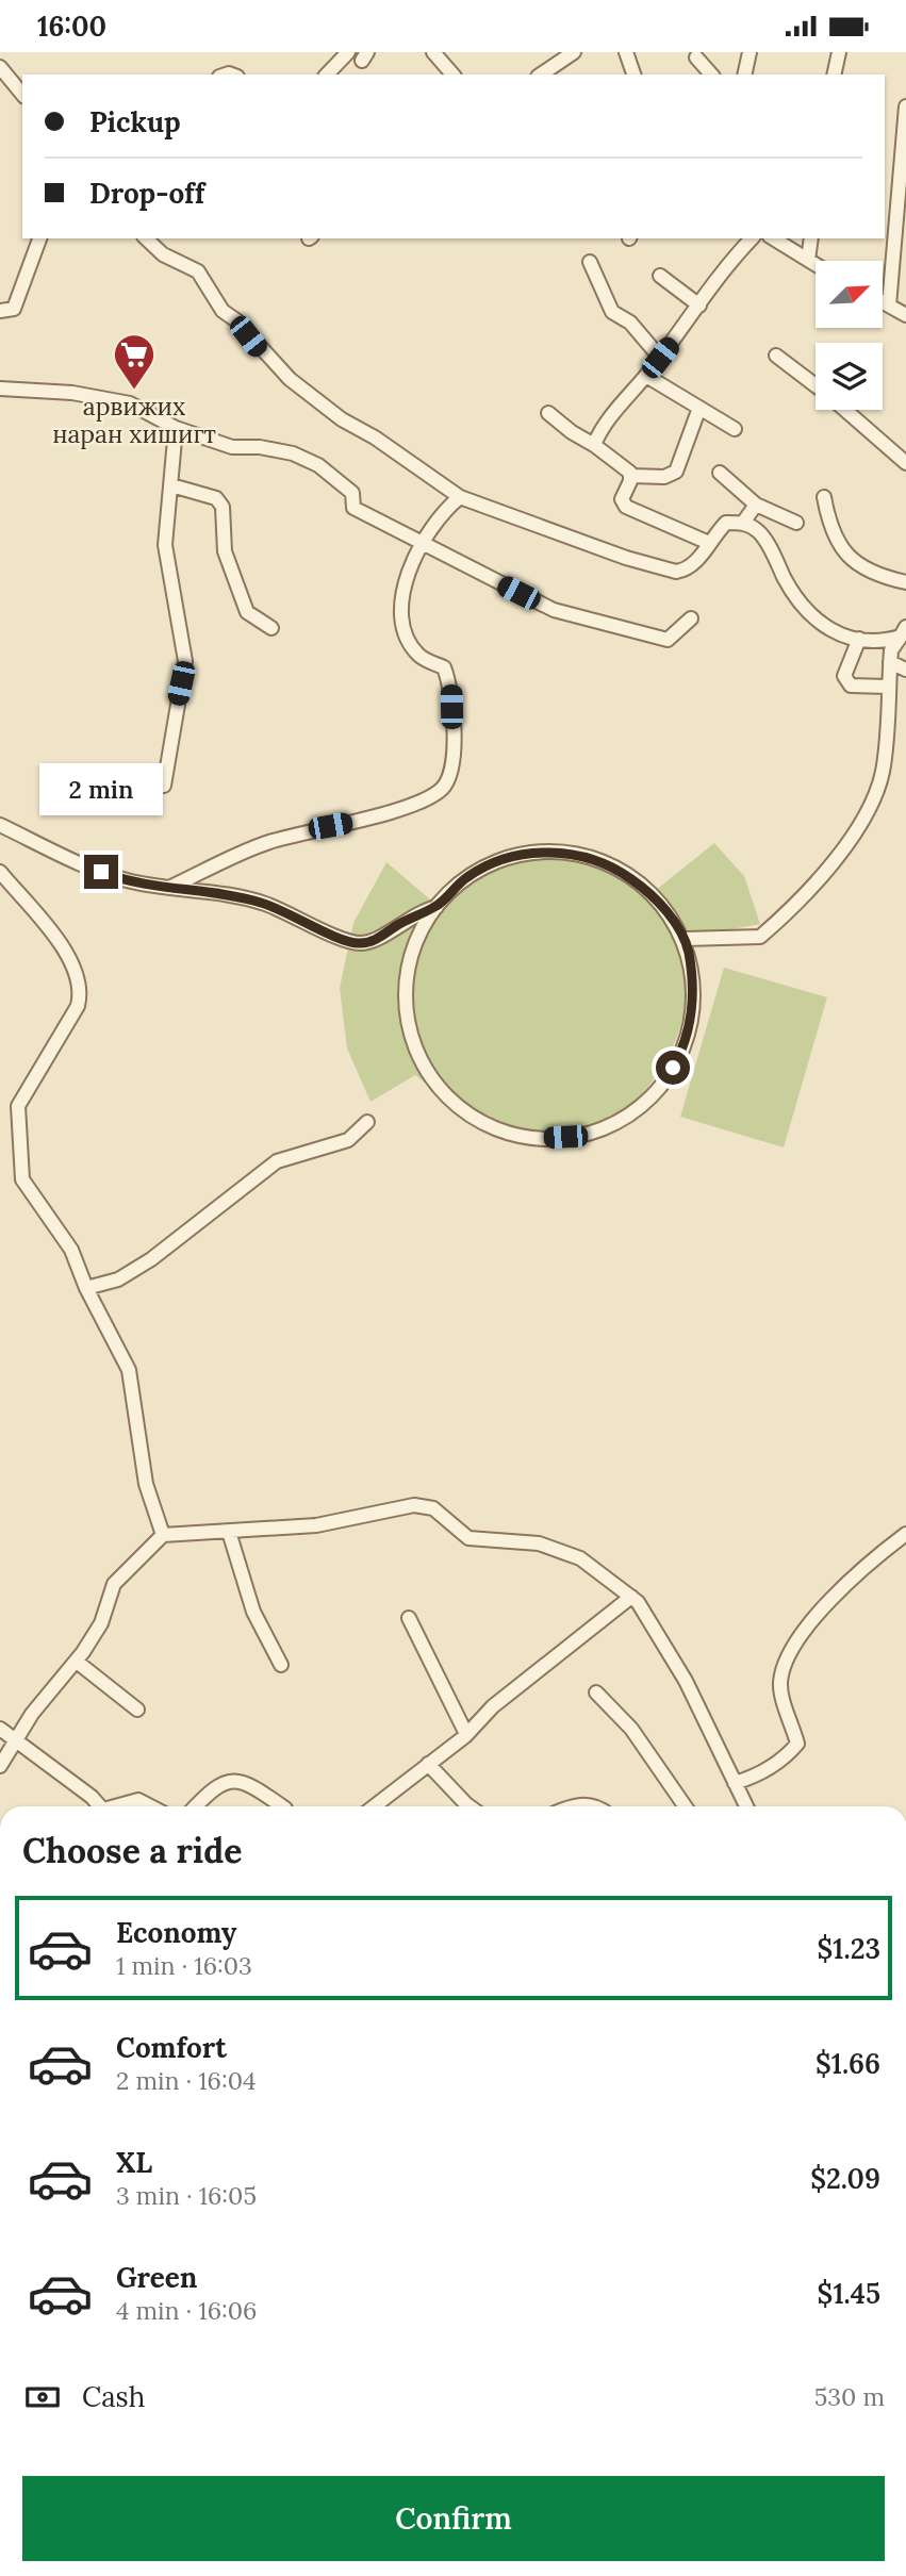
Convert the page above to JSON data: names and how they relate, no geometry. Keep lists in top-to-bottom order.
{
  "places": {
    "supermarket": ["арвижих наран хишигт"]
  },
  "north": "top right",
  "page": {
    "status": "16:00",
    "banner": ["Pickup", "Drop-off"],
    "bubble": "2 min",
    "heading": "Choose a ride",
    "list": [
      {
        "name": "Economy",
        "note": "1 min · 16:03",
        "value": "$1.23"
      },
      {
        "name": "Comfort",
        "note": "2 min · 16:04",
        "value": "$1.66"
      },
      {
        "name": "XL",
        "note": "3 min · 16:05",
        "value": "$2.09"
      },
      {
        "name": "Green",
        "note": "4 min · 16:06",
        "value": "$1.45"
      }
    ],
    "pay": ["Cash", "530 m"],
    "buttons": "Confirm"
  }
}
